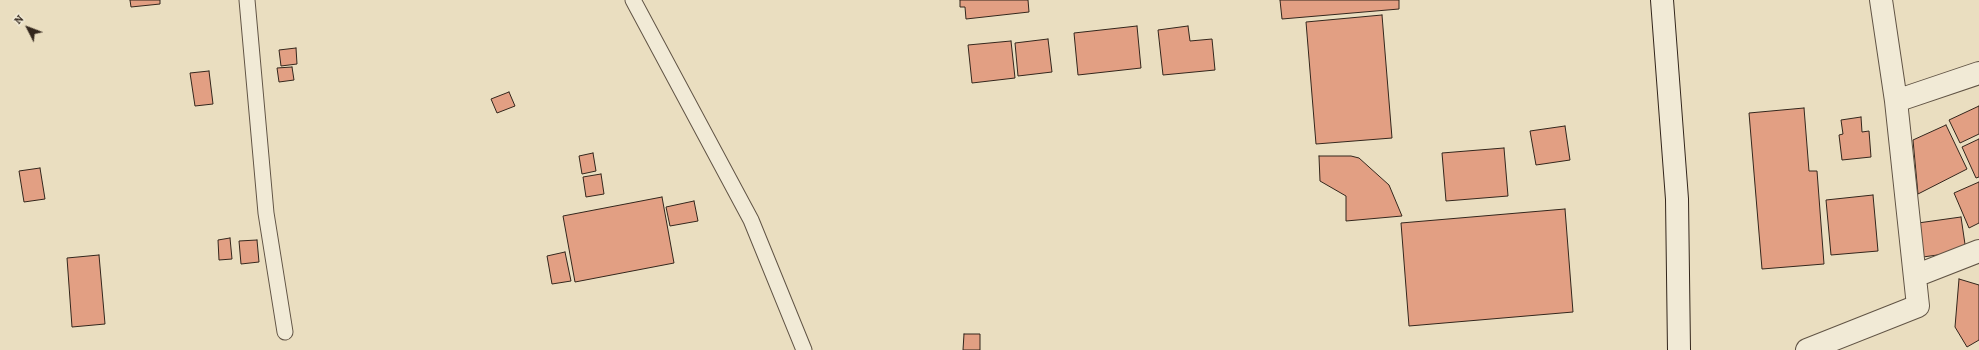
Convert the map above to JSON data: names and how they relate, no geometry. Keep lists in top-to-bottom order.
{
  "north": "top left"
}
